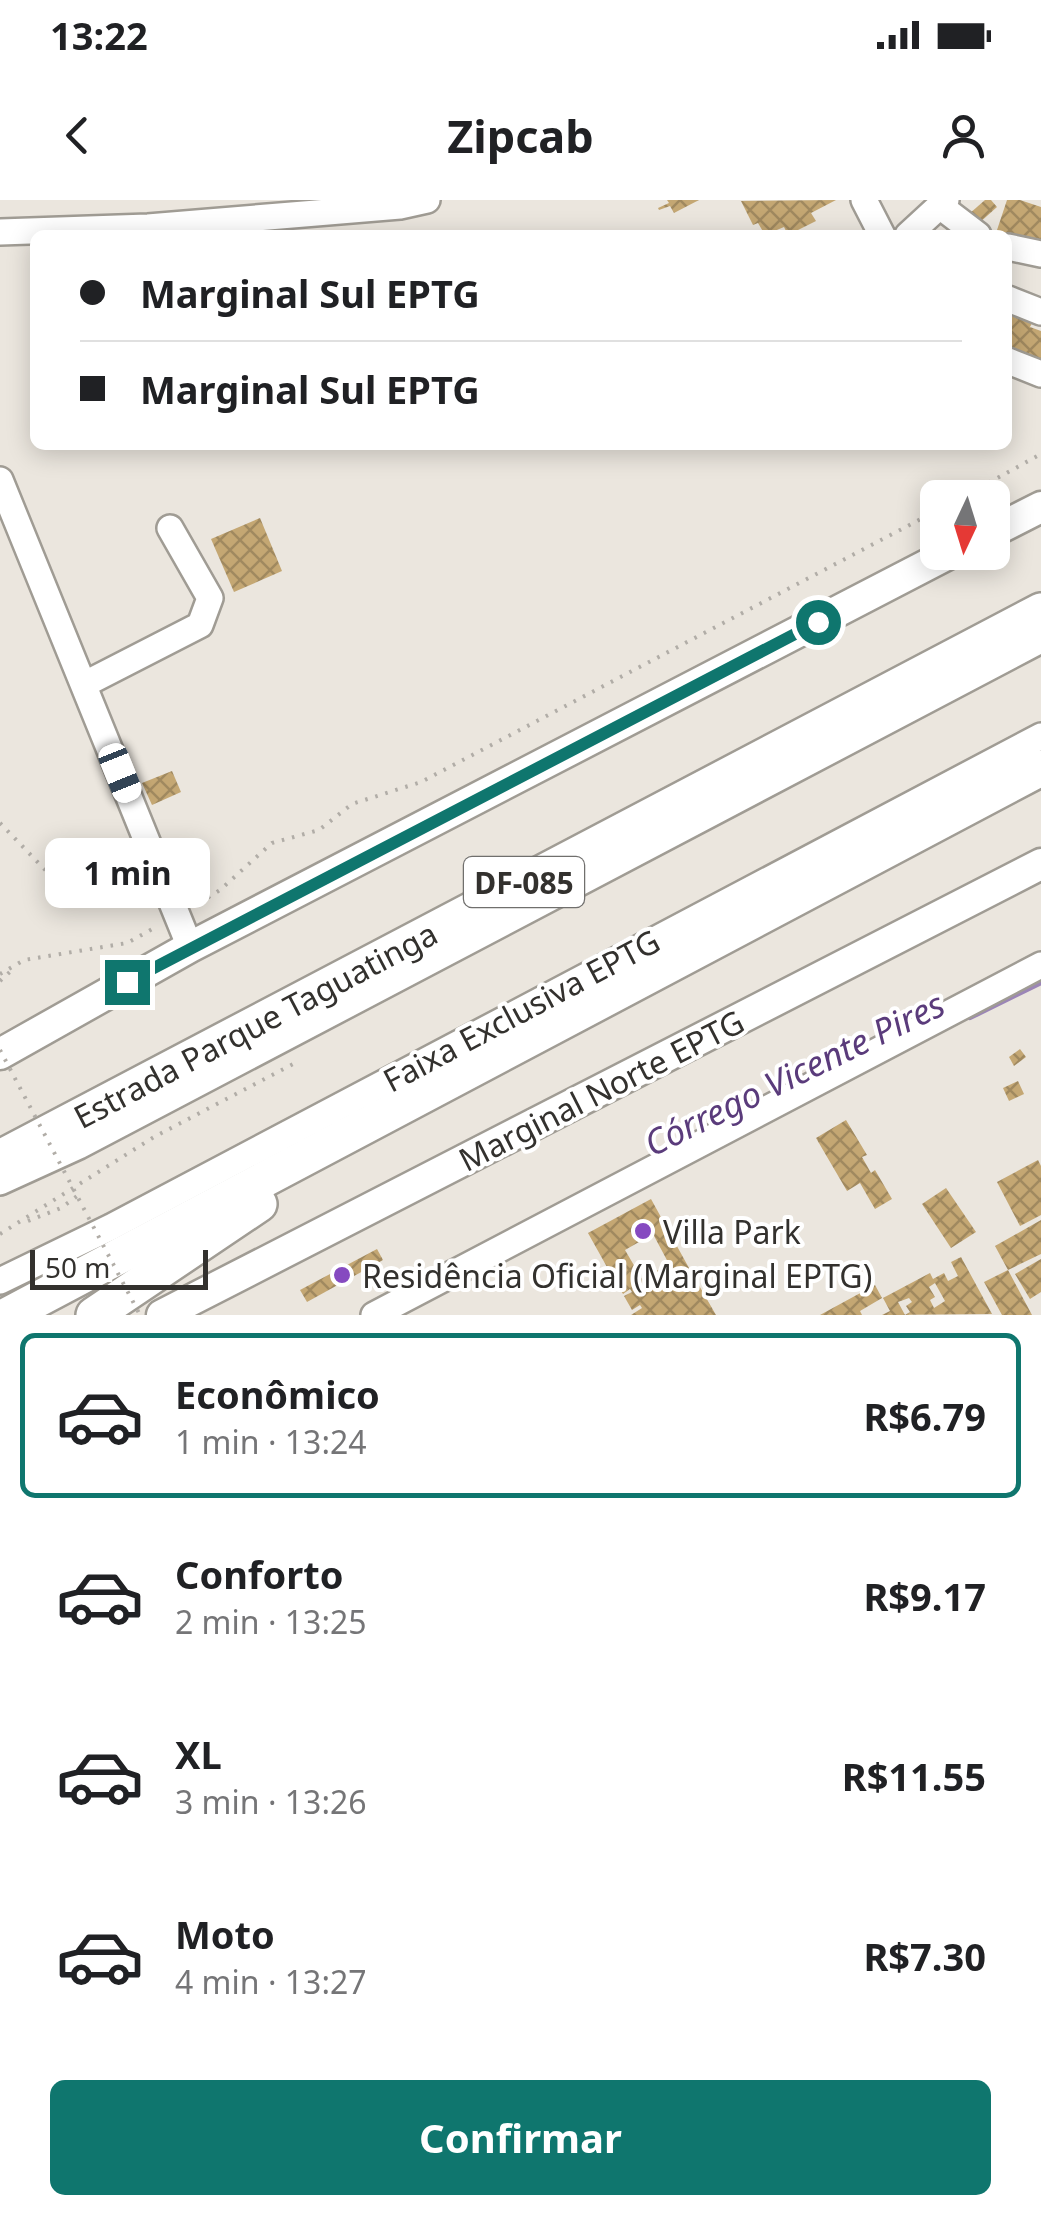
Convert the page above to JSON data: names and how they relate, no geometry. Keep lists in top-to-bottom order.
{
  "streets": {
    "highway": ["DF-085", "Estrada Parque Taguatinga"],
    "main road": ["Marginal Norte EPTG"],
    "street": ["Faixa Exclusiva EPTG"]
  },
  "water": ["Córrego Vicente Pires"],
  "places": ["Villa Park", "Residência Oficial (Marginal EPTG)"],
  "scale_bar": "50 m",
  "north": "bottom",
  "page": {
    "status": "13:22",
    "header": "Zipcab",
    "banner": ["Marginal Sul EPTG", "Marginal Sul EPTG"],
    "bubble": "1 min",
    "scale": "50 m",
    "list": [
      {
        "name": "Econômico",
        "note": "1 min · 13:24",
        "value": "R$6.79"
      },
      {
        "name": "Conforto",
        "note": "2 min · 13:25",
        "value": "R$9.17"
      },
      {
        "name": "XL",
        "note": "3 min · 13:26",
        "value": "R$11.55"
      },
      {
        "name": "Moto",
        "note": "4 min · 13:27",
        "value": "R$7.30"
      }
    ],
    "buttons": "Confirmar"
  }
}
